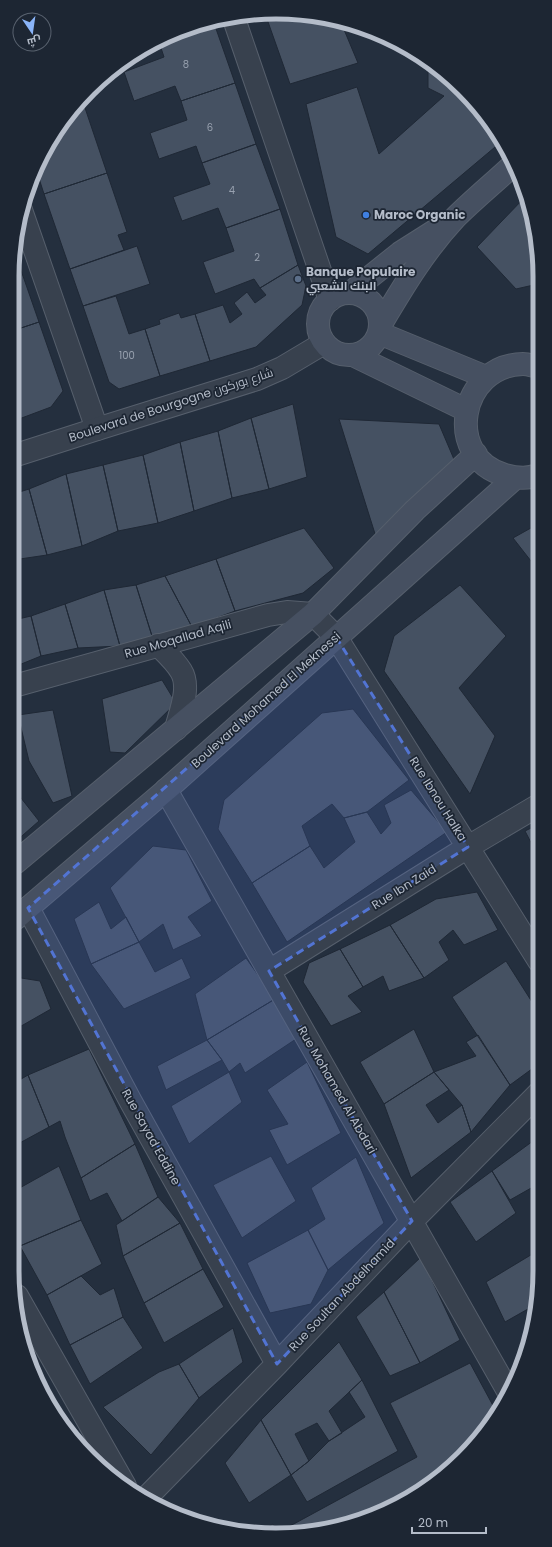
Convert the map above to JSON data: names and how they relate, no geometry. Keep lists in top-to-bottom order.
{
  "streets": {
    "main road": ["Boulevard Mohamed El Meknessi"],
    "street": [
      "Boulevard de Bourgogne شارع بوركون",
      "Rue Moqallad Aqili",
      "Rue Ibnou Halka",
      "Rue Ibn Zaid",
      "Rue Mohamed Al Abdari",
      "Rue Sayad Eddine",
      "Rue Soultan Abdelhamid"
    ]
  },
  "crossings": [
    ["Boulevard Mohamed El Meknessi", "Rue Ibnou Halka"],
    ["Boulevard Mohamed El Meknessi", "Rue Mohamed Al Abdari"],
    ["Boulevard Mohamed El Meknessi", "Rue Sayad Eddine"],
    ["Rue Ibnou Halka", "Rue Ibn Zaid"],
    ["Rue Ibn Zaid", "Rue Mohamed Al Abdari"],
    ["Rue Mohamed Al Abdari", "Rue Soultan Abdelhamid"],
    ["Rue Sayad Eddine", "Rue Soultan Abdelhamid"]
  ],
  "places": ["Maroc Organic", "Banque Populaire البنك الشعبي"],
  "house_numbers": [
    "8",
    "6",
    "4",
    "2",
    "100"
  ],
  "scale_bar": "20 m",
  "north": "bottom"
}
